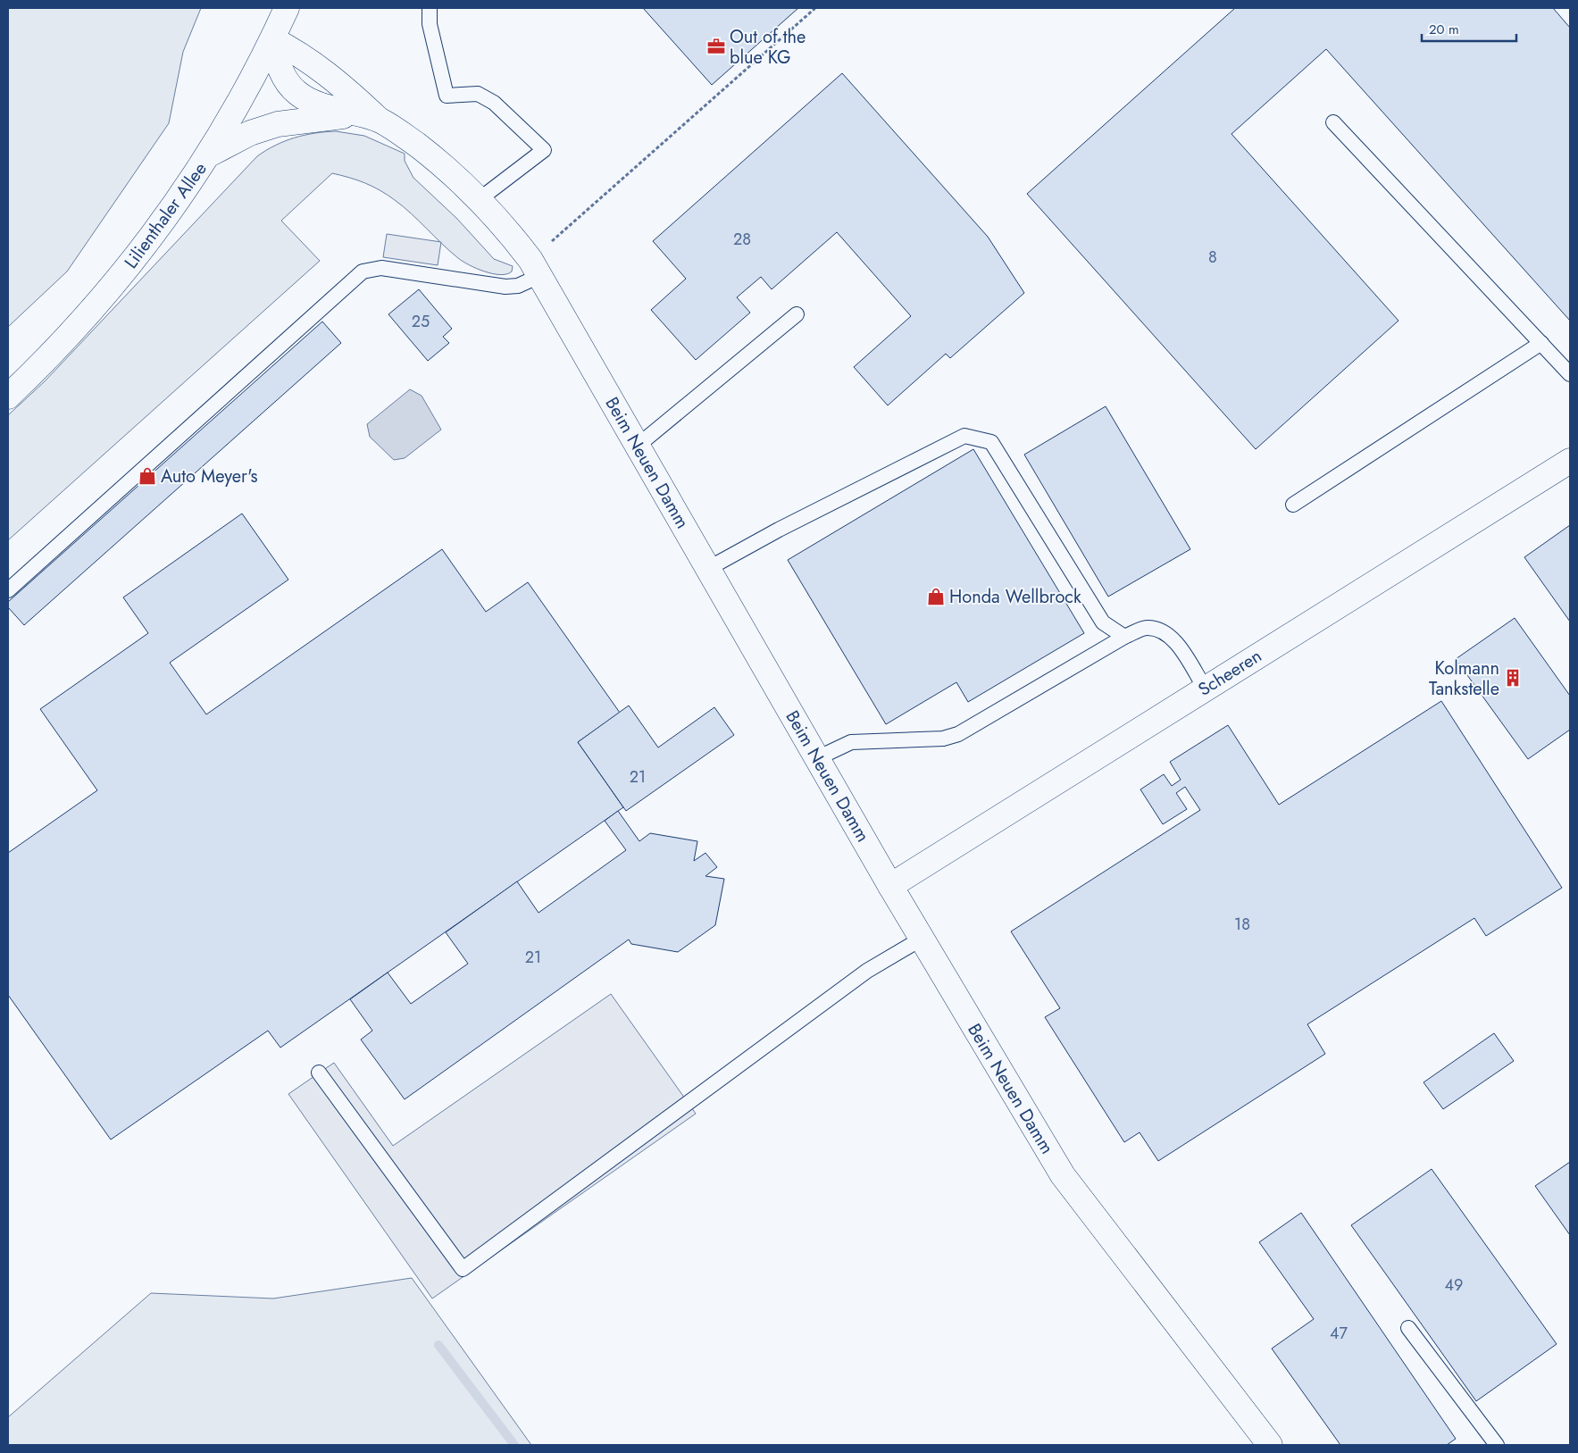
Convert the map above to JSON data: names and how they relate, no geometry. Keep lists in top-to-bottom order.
{
  "streets": {
    "street": ["Lilienthaler Allee", "Beim Neuen Damm", "Scheeren"]
  },
  "crossings": [
    ["Lilienthaler Allee", "Beim Neuen Damm"],
    ["Beim Neuen Damm", "Scheeren"]
  ],
  "places": {
    "office": ["Out of the blue KG"],
    "shop": ["Auto Meyer's", "Honda Wellbrock"],
    "building": ["Kolmann Tankstelle"]
  },
  "house_numbers": [
    "28",
    "8",
    "25",
    "21",
    "18",
    "21",
    "49",
    "47"
  ],
  "scale_bar": "20 m"
}
